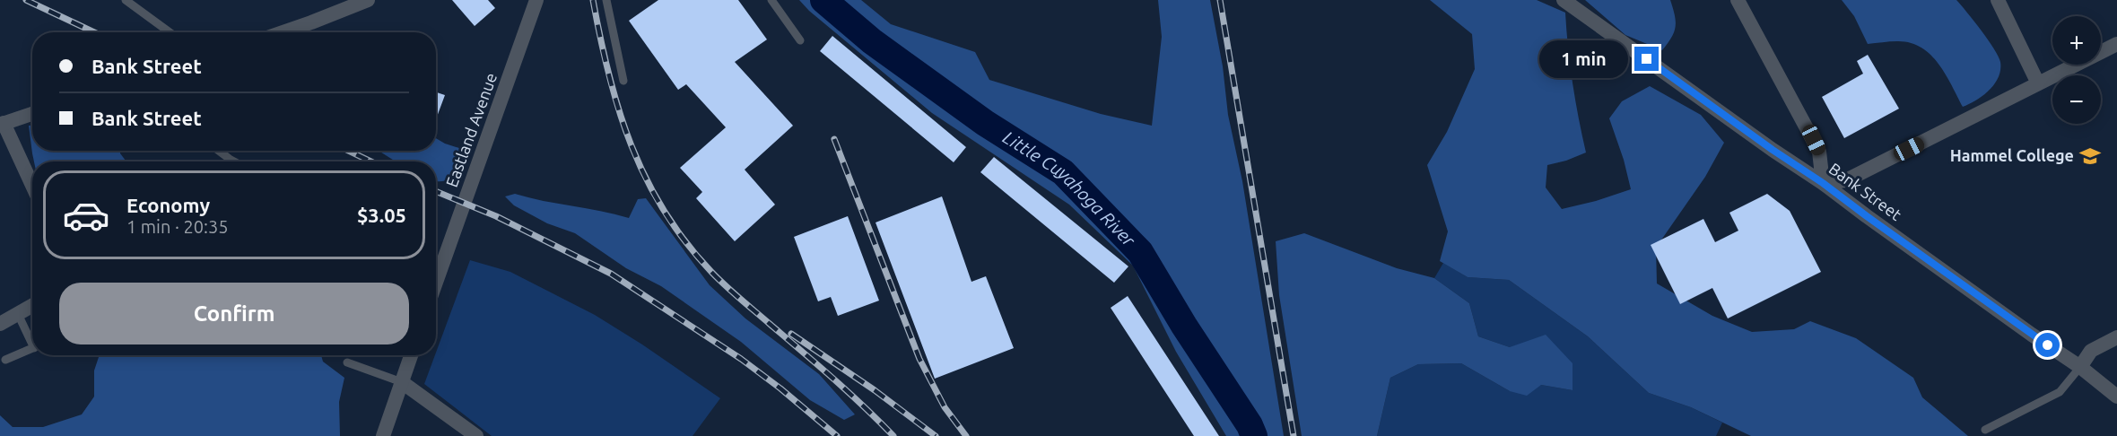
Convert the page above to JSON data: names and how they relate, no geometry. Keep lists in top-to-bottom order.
{
  "streets": {
    "street": ["Eastland Avenue", "Bank Street"]
  },
  "water": ["Little Cuyahoga River"],
  "places": {
    "school or university": ["Hammel College"]
  },
  "page": {
    "map_buttons": ["+", "−"],
    "banner": ["Bank Street", "Bank Street"],
    "bubble": "1 min",
    "list": [
      {
        "name": "Economy",
        "note": "1 min · 20:35",
        "value": "$3.05"
      }
    ],
    "buttons": "Confirm"
  }
}
